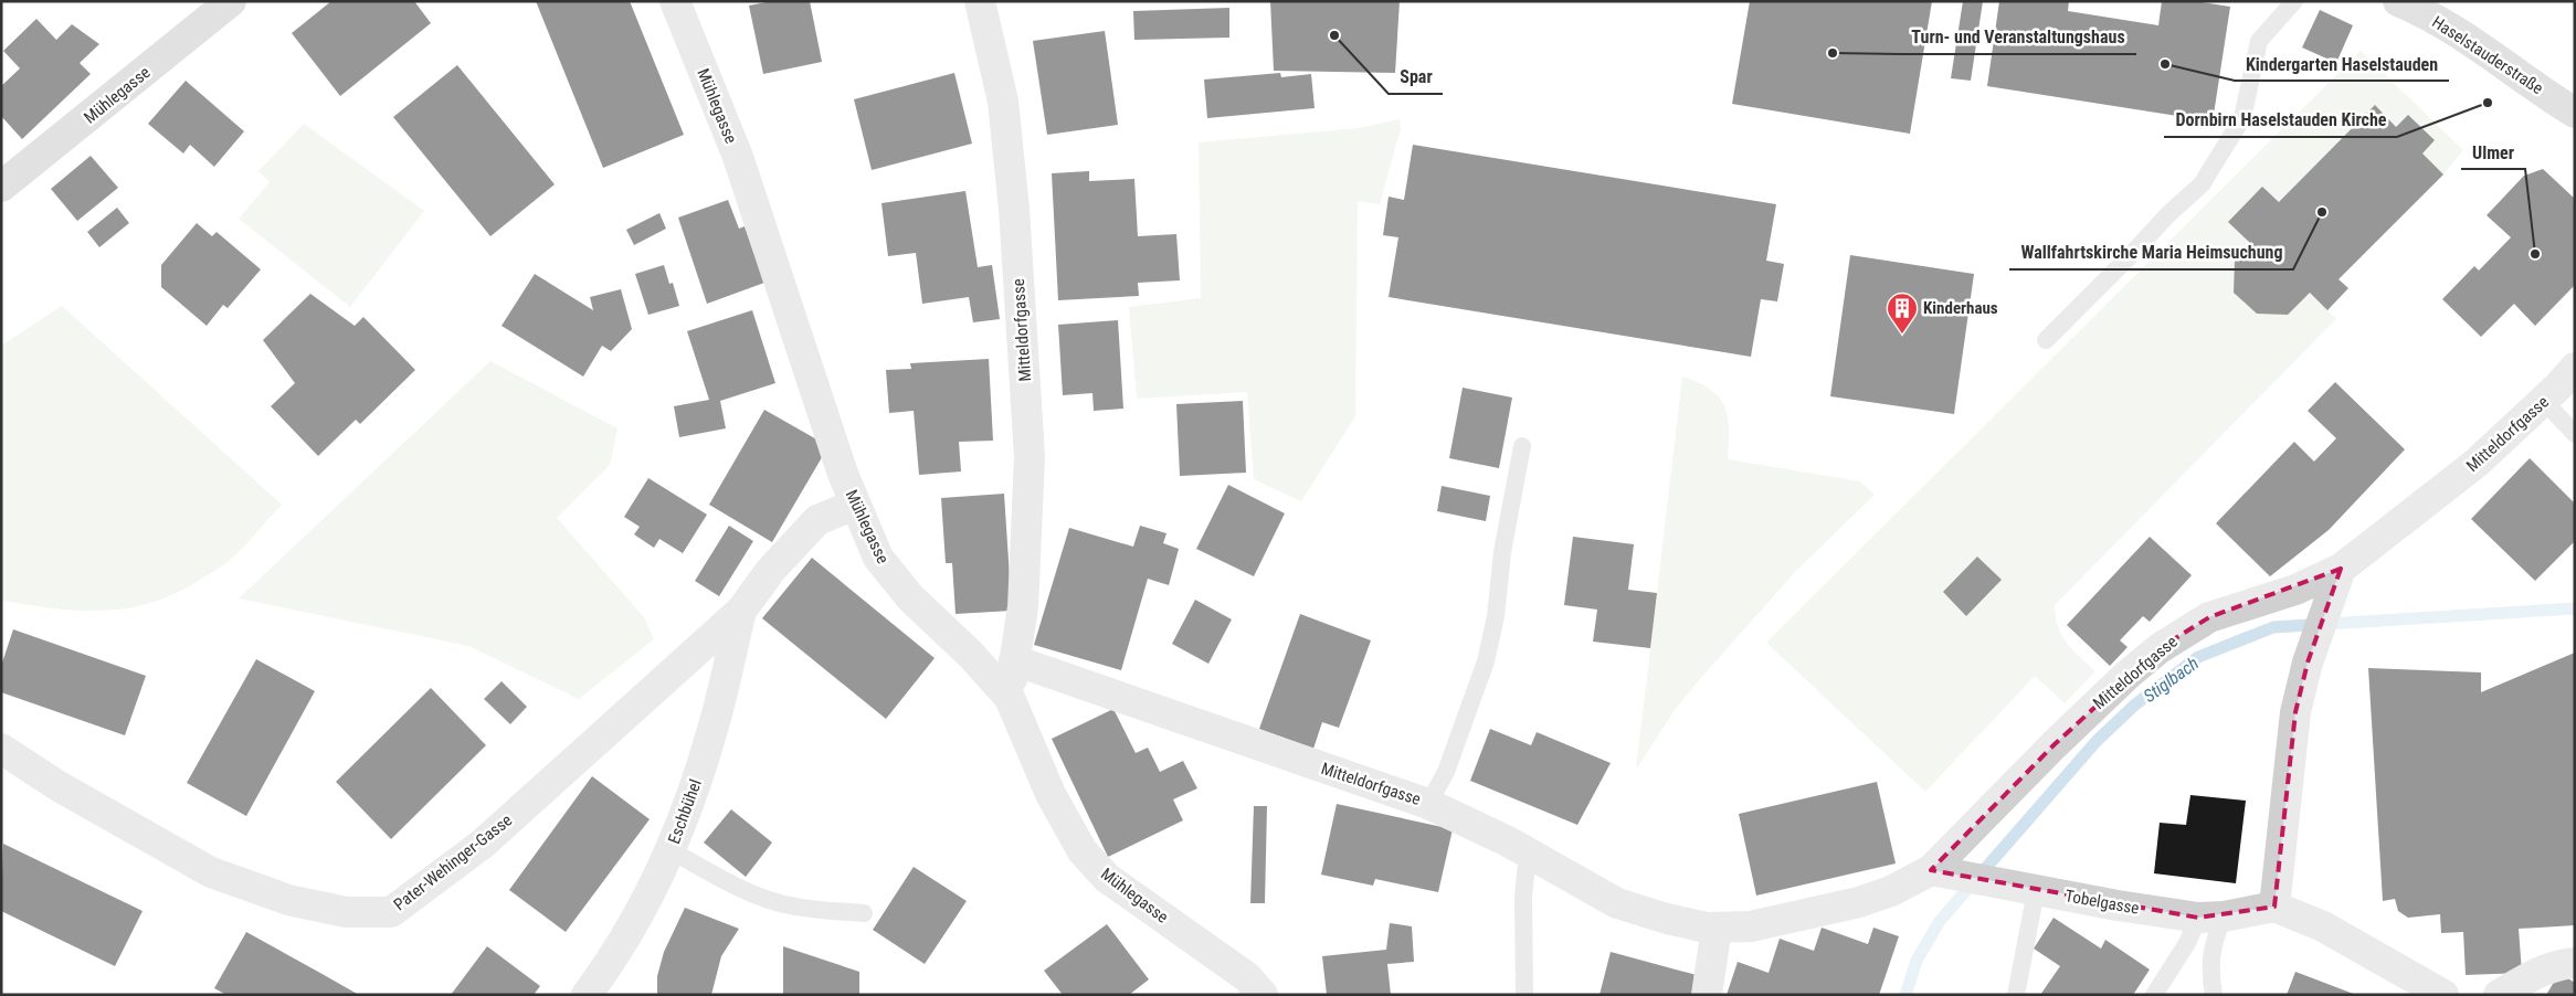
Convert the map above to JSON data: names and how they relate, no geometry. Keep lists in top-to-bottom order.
{
  "streets": {
    "street": [
      "Haselstauderstraße",
      "Mühlegasse",
      "Mitteldorfgasse",
      "Eschbühel",
      "Pater-Wehinger-Gasse",
      "Tobelgasse"
    ]
  },
  "crossings": [
    ["Mühlegasse", "Mitteldorfgasse"],
    ["Mühlegasse", "Pater-Wehinger-Gasse"],
    ["Mitteldorfgasse", "Tobelgasse"],
    ["Eschbühel", "Pater-Wehinger-Gasse"]
  ],
  "water": ["Stiglbach"],
  "places": {
    "other": [
      "Spar",
      "Turn- und Veranstaltungshaus",
      "Kindergarten Haselstauden",
      "Dornbirn Haselstauden Kirche",
      "Wallfahrtskirche Maria Heimsuchung",
      "Ulmer"
    ],
    "building": ["Kinderhaus"]
  }
}
